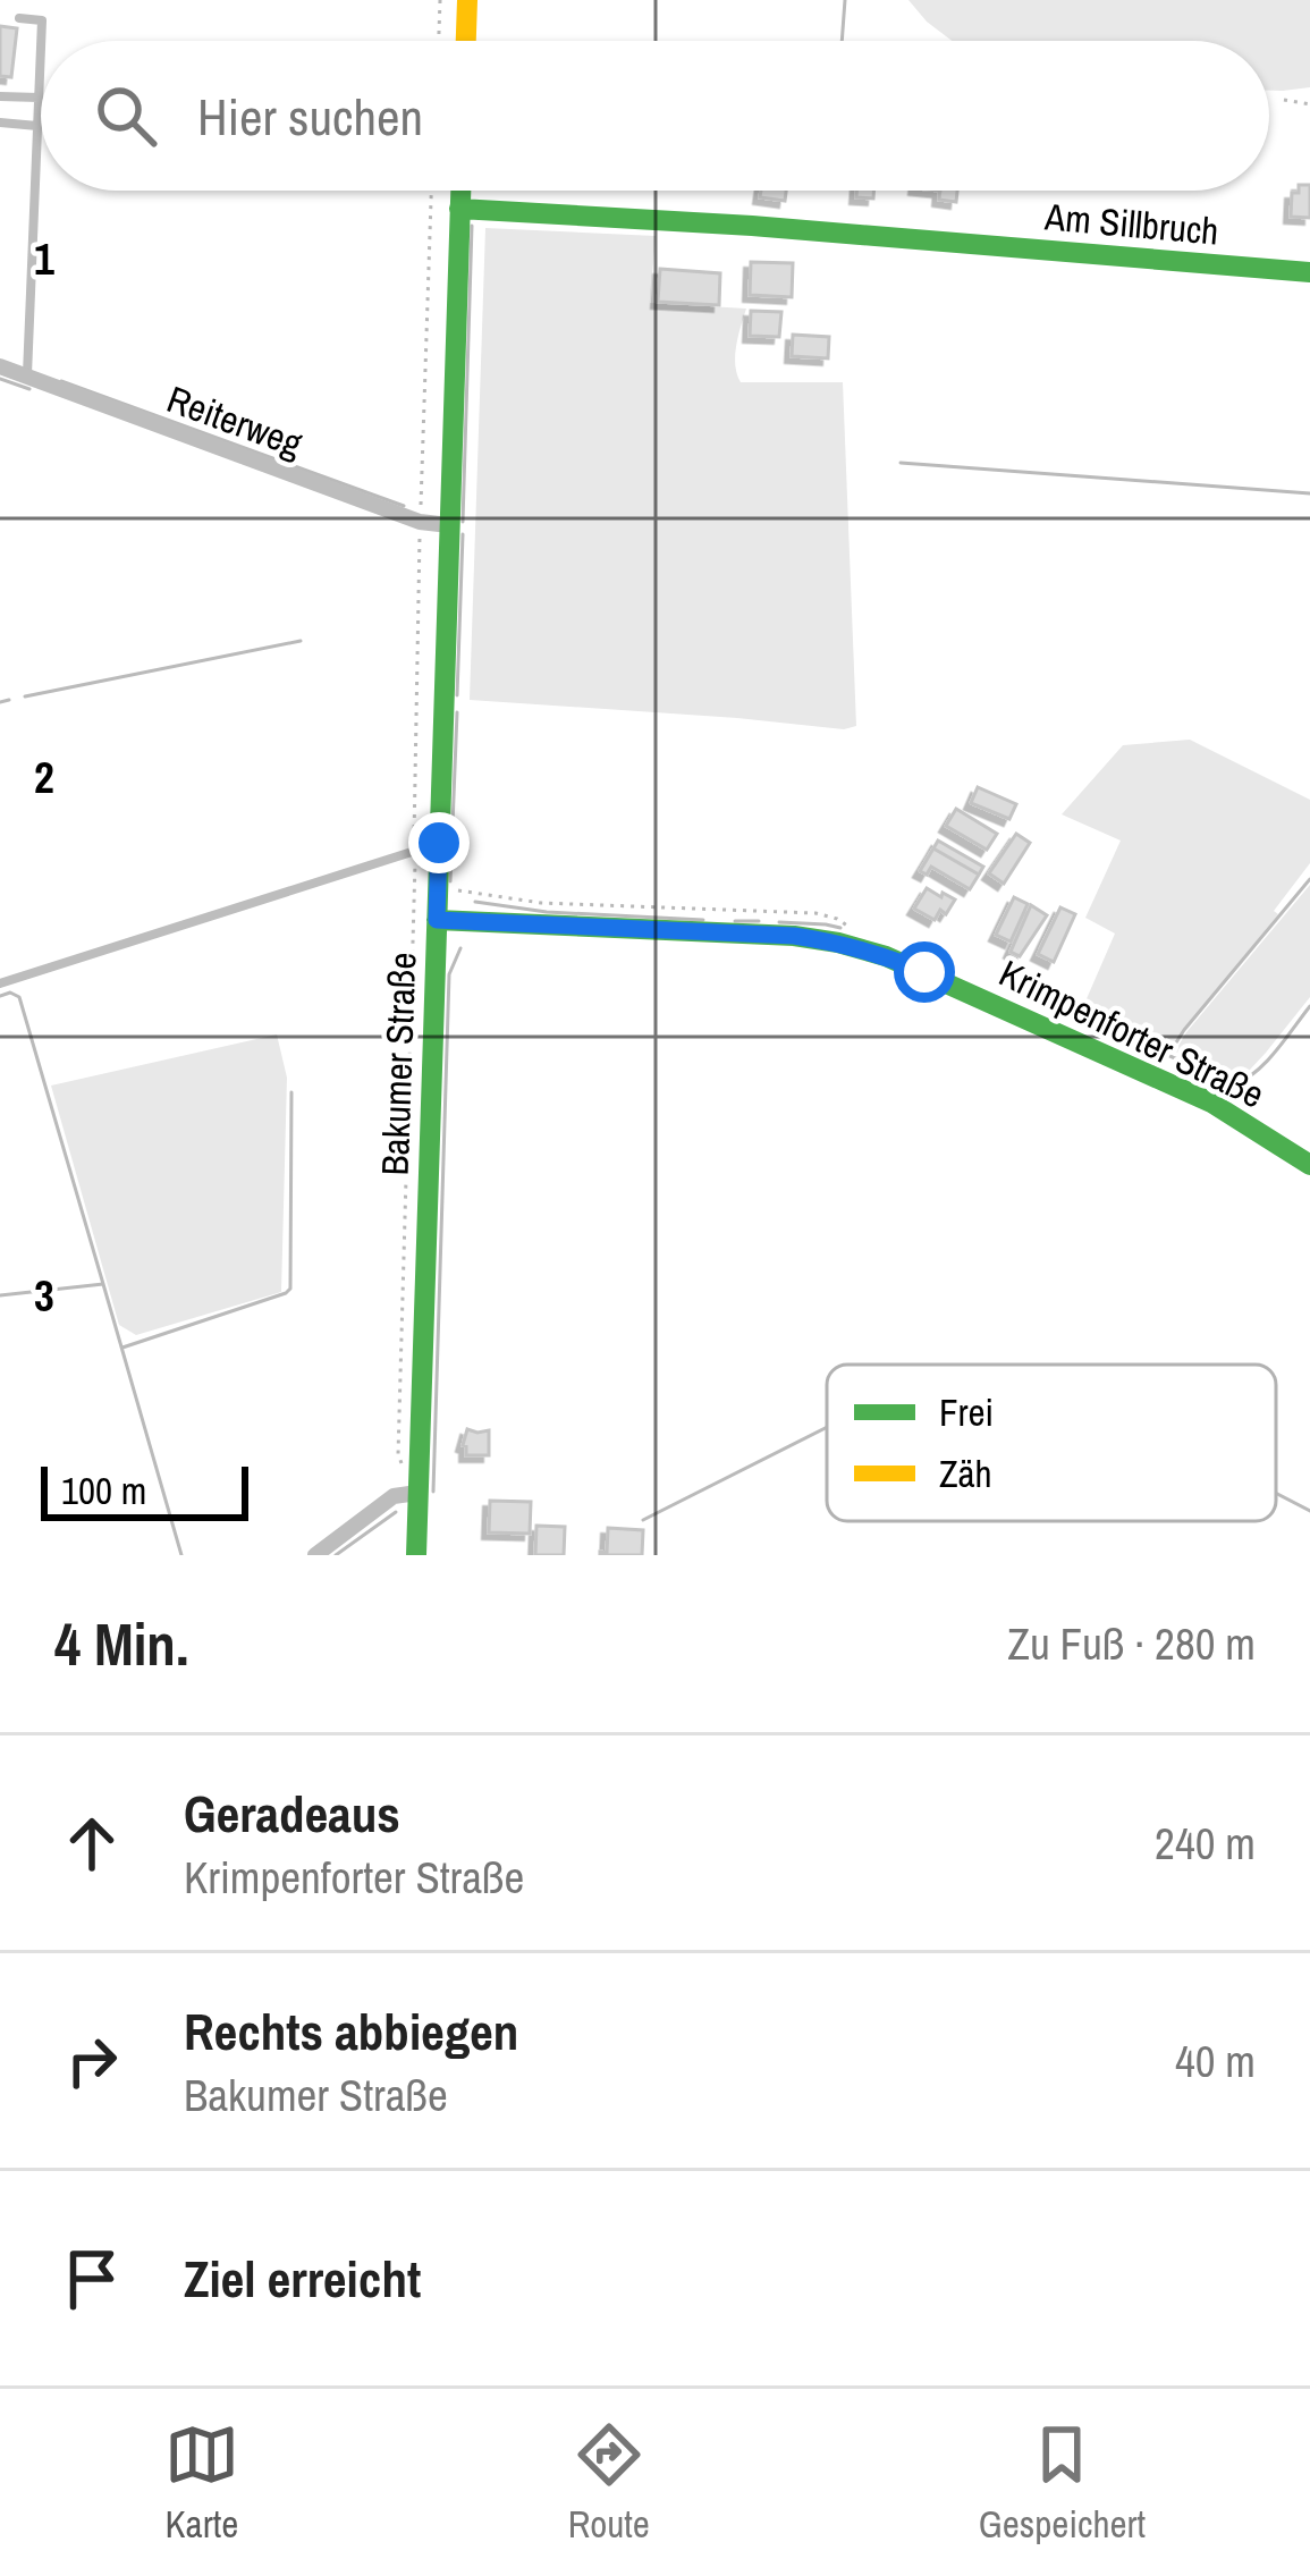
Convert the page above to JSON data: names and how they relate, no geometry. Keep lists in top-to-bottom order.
{
  "streets": {
    "street": [
      "Am Sillbruch",
      "Reiterweg",
      "Krimpenforter Straße",
      "Bakumer Straße"
    ]
  },
  "crossings": [
    ["Am Sillbruch", "Bakumer Straße"],
    ["Reiterweg", "Bakumer Straße"],
    ["Krimpenforter Straße", "Bakumer Straße"]
  ],
  "legend": ["Frei", "Zäh"],
  "scale_bar": "100 m",
  "page": {
    "search": "Hier suchen",
    "scale": "100 m",
    "heading": ["4 Min.", "Zu Fuß · 280 m"],
    "list": [
      ["Geradeaus", "Krimpenforter Straße", "240 m"],
      ["Rechts abbiegen", "Bakumer Straße", "40 m"],
      "Ziel erreicht"
    ],
    "nav": ["Karte", "Route", "Gespeichert"]
  },
  "grid": {
    "rows": ["1", "2", "3"]
  }
}
